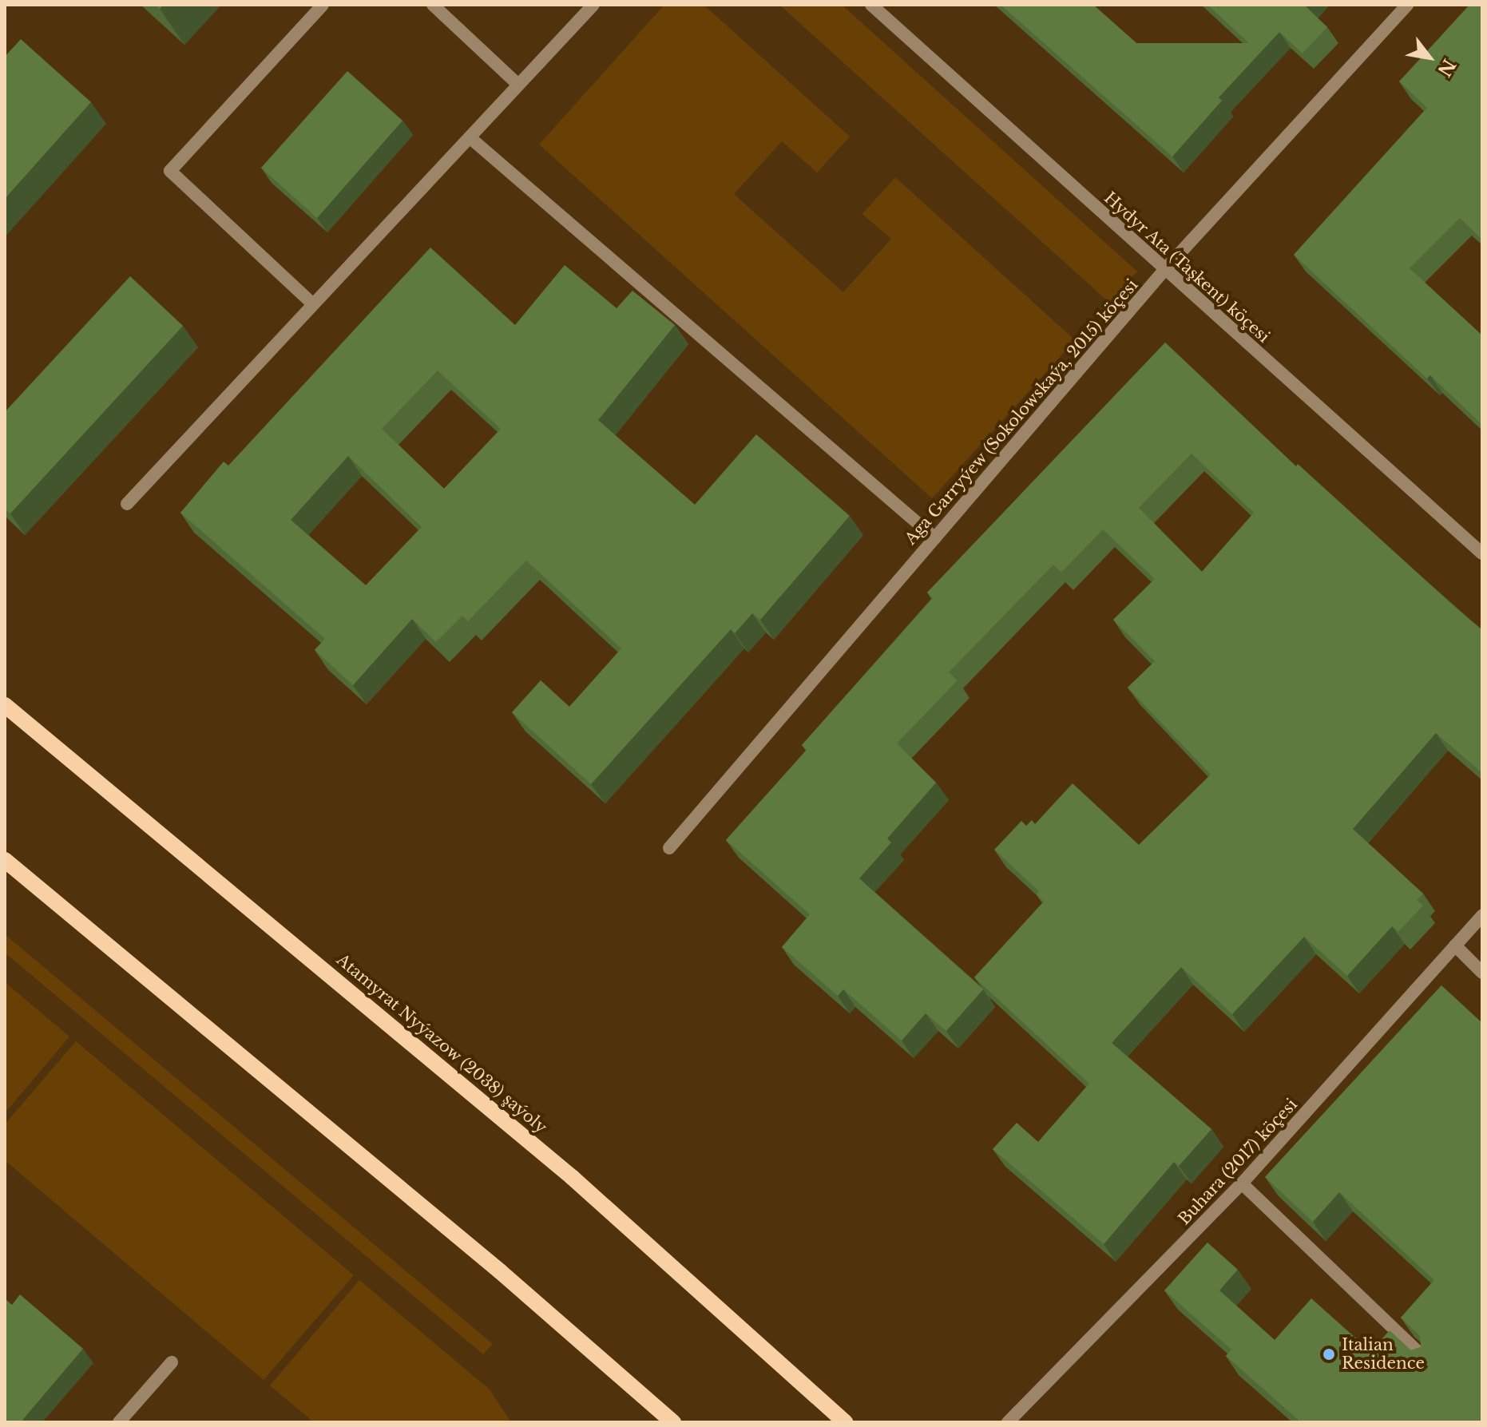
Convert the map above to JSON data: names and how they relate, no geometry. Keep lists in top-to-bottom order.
{
  "streets": {
    "main road": ["Atamyrat Nyýazow (2038) şaýoly"],
    "street": ["Hydyr Ata (Taşkent) köçesi", "Aga Garryýew (Sokolowskaýa, 2015) köçesi", "Buhara (2017) köçesi"]
  },
  "crossings": [
    ["Hydyr Ata (Taşkent) köçesi", "Aga Garryýew (Sokolowskaýa, 2015) köçesi"]
  ],
  "places": ["Italian Residence"],
  "north": "bottom right"
}
